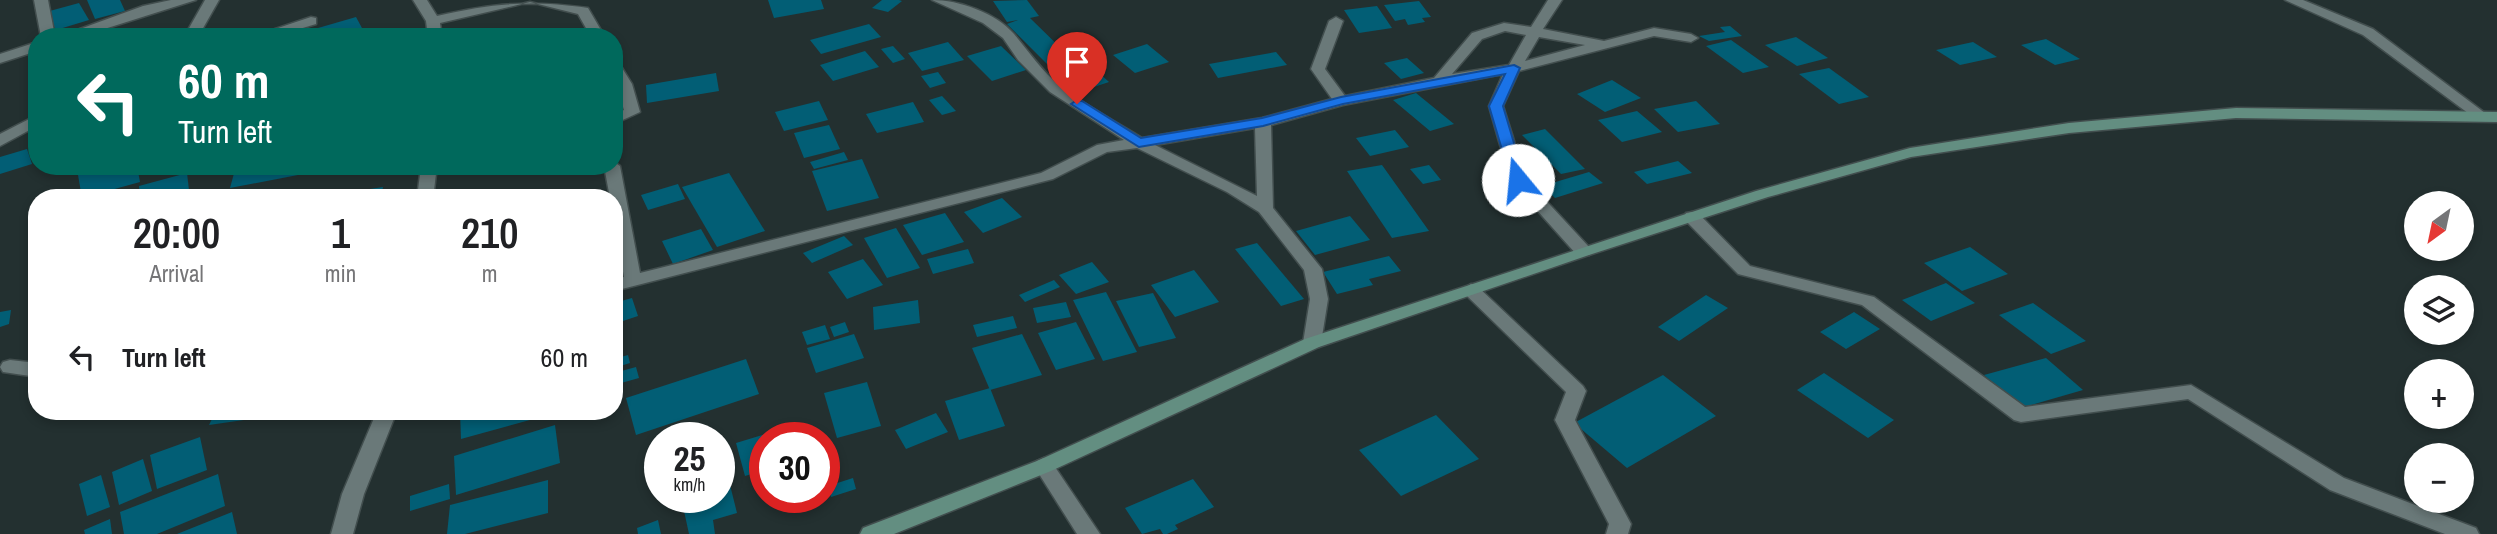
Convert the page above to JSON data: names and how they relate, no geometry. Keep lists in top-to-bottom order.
{
  "north": "bottom left",
  "page": {
    "turn": ["60 m", "Turn left"],
    "eta": [
      "20:00",
      "Arrival",
      "1",
      "min",
      "210",
      "m"
    ],
    "map_buttons": ["+", "−"],
    "list": [
      {
        "name": "Turn left",
        "value": "60 m"
      }
    ],
    "speed": "25 km/h",
    "limit": "30"
  }
}
